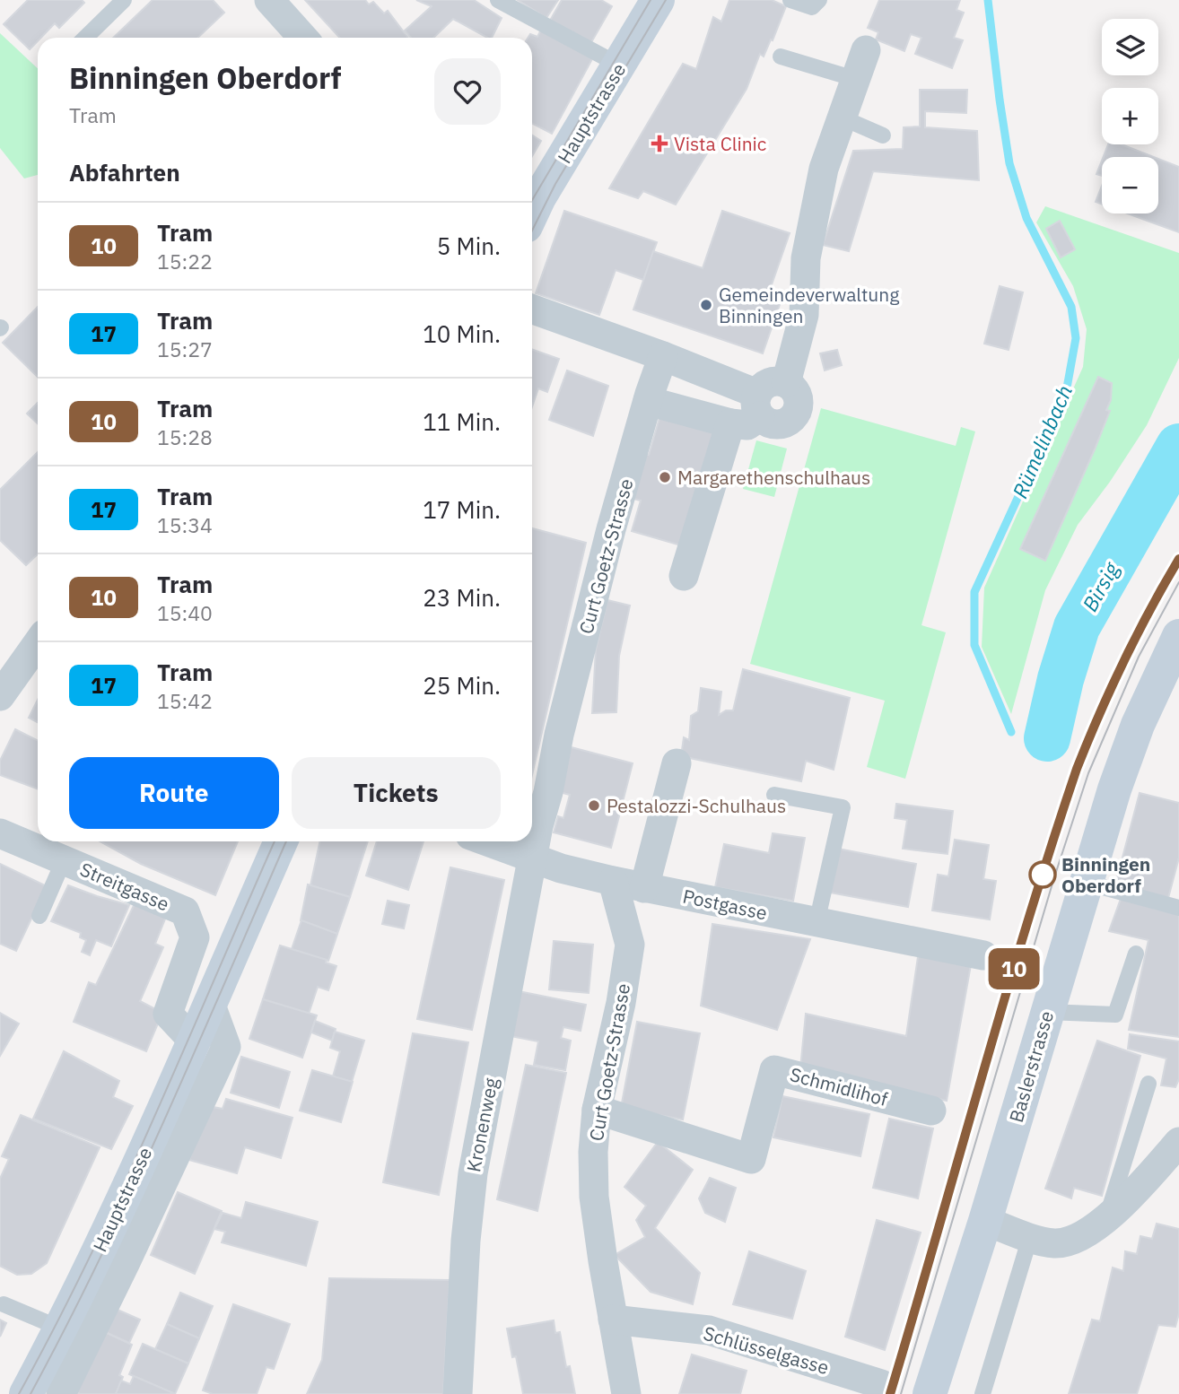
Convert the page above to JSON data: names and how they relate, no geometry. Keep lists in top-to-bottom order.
{
  "streets": {
    "main road": ["Hauptstrasse", "Baslerstrasse"],
    "street": [
      "Curt Goetz-Strasse",
      "Streitgasse",
      "Postgasse",
      "Schmidlihof",
      "Kronenweg",
      "Schlüsselgasse"
    ]
  },
  "crossings": [
    ["Hauptstrasse", "Streitgasse"],
    ["Curt Goetz-Strasse", "Postgasse"],
    ["Curt Goetz-Strasse", "Schmidlihof"],
    ["Curt Goetz-Strasse", "Kronenweg"],
    ["Curt Goetz-Strasse", "Schlüsselgasse"],
    ["Postgasse", "Kronenweg"]
  ],
  "water": ["Rümelinbach", "Birsig"],
  "places": {
    "health": ["Vista Clinic"],
    "other": [
      "Gemeindeverwaltung Binningen",
      "Margarethenschulhaus",
      "Pestalozzi-Schulhaus",
      "Binningen Oberdorf"
    ]
  },
  "lines": ["tram line 10"],
  "page": {
    "on_map": "10",
    "map_buttons": ["+", "−"],
    "heading": [
      ["Binningen Oberdorf", "Tram"],
      "Abfahrten"
    ],
    "list": [
      {
        "mark": "10",
        "name": "Tram",
        "note": "15:22",
        "value": "5 Min."
      },
      {
        "mark": "17",
        "name": "Tram",
        "note": "15:27",
        "value": "10 Min."
      },
      {
        "mark": "10",
        "name": "Tram",
        "note": "15:28",
        "value": "11 Min."
      },
      {
        "mark": "17",
        "name": "Tram",
        "note": "15:34",
        "value": "17 Min."
      },
      {
        "mark": "10",
        "name": "Tram",
        "note": "15:40",
        "value": "23 Min."
      },
      {
        "mark": "17",
        "name": "Tram",
        "note": "15:42",
        "value": "25 Min."
      }
    ],
    "buttons": ["Route", "Tickets"]
  }
}
